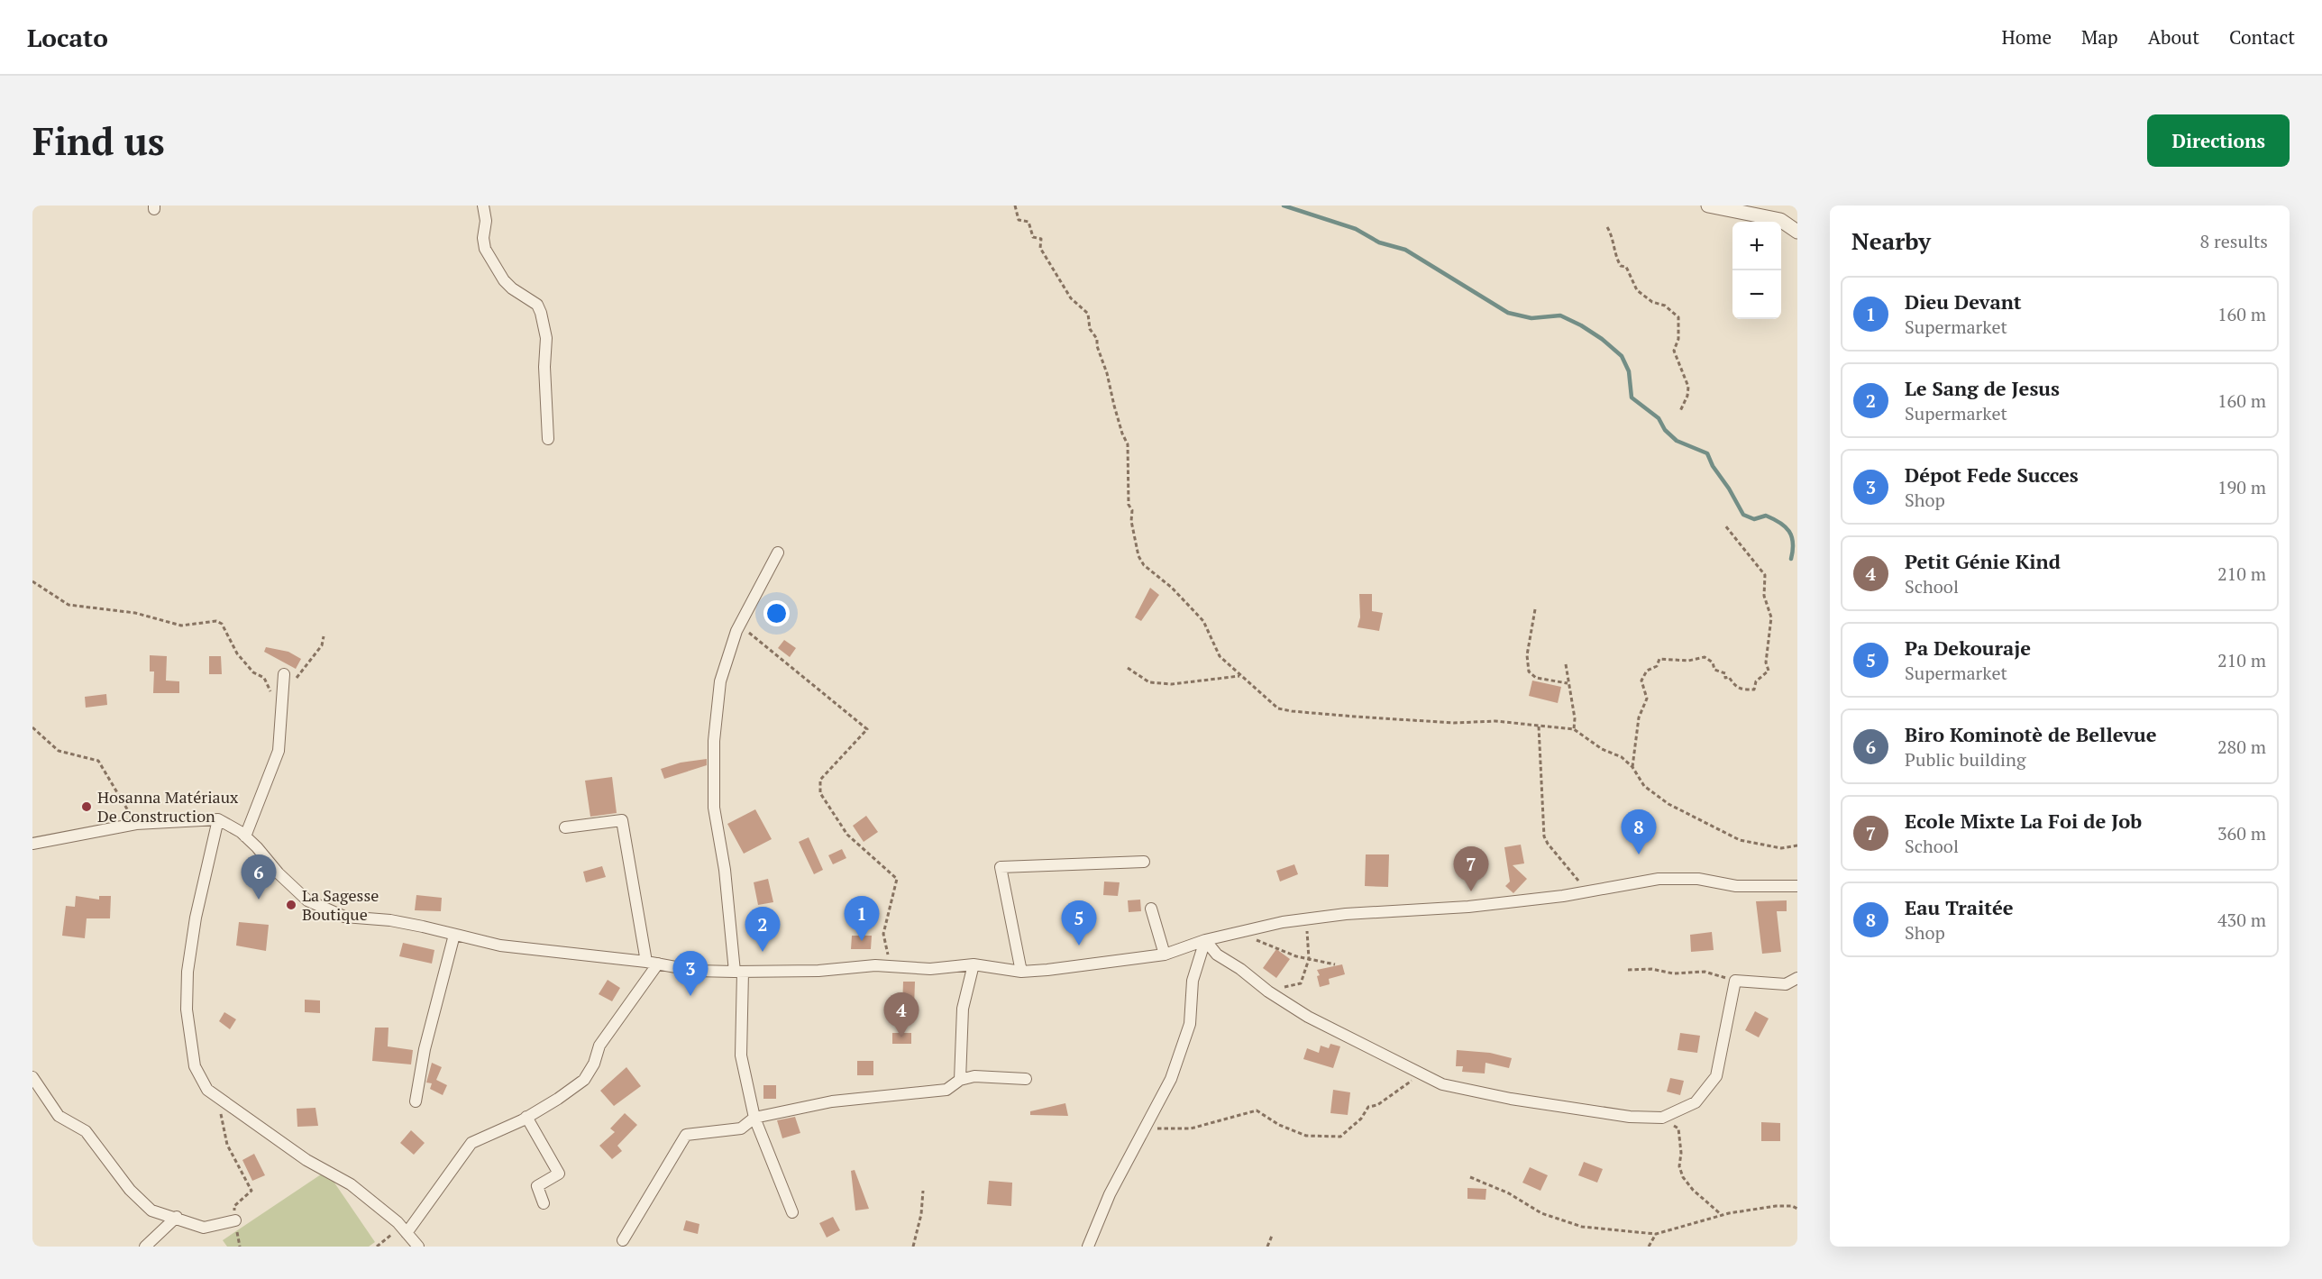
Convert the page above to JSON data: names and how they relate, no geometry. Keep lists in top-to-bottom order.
{
  "places": ["Hosanna Matériaux De Construction", "La Sagesse Boutique"],
  "page": {
    "header": "Locato",
    "nav": [
      "Home",
      "Map",
      "About",
      "Contact"
    ],
    "buttons": "Directions",
    "title": "Find us",
    "heading": ["Nearby", "8 results"],
    "map_buttons": ["+", "−"],
    "list": [
      {
        "mark": "1",
        "name": "Dieu Devant",
        "note": "Supermarket",
        "value": "160 m"
      },
      {
        "mark": "2",
        "name": "Le Sang de Jesus",
        "note": "Supermarket",
        "value": "160 m"
      },
      {
        "mark": "3",
        "name": "Dépot Fede Succes",
        "note": "Shop",
        "value": "190 m"
      },
      {
        "mark": "4",
        "name": "Petit Génie Kind",
        "note": "School",
        "value": "210 m"
      },
      {
        "mark": "5",
        "name": "Pa Dekouraje",
        "note": "Supermarket",
        "value": "210 m"
      },
      {
        "mark": "6",
        "name": "Biro Kominotè de Bellevue",
        "note": "Public building",
        "value": "280 m"
      },
      {
        "mark": "7",
        "name": "Ecole Mixte La Foi de Job",
        "note": "School",
        "value": "360 m"
      },
      {
        "mark": "8",
        "name": "Eau Traitée",
        "note": "Shop",
        "value": "430 m"
      }
    ],
    "pins": [
      "8",
      "7",
      "6",
      "1",
      "5",
      "2",
      "3",
      "4"
    ]
  }
}
